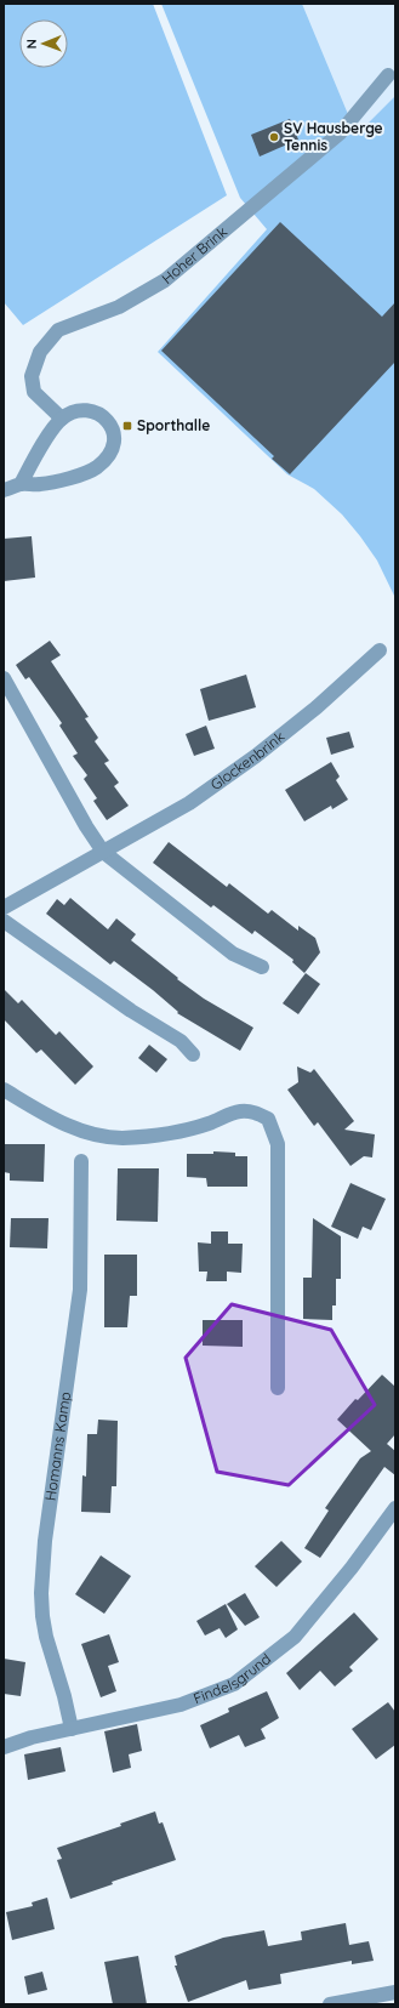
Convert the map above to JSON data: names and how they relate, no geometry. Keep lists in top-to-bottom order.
{
  "streets": {
    "street": [
      "Hoher Brink",
      "Glockenbrink",
      "Homanns Kamp",
      "Findelsgrund"
    ]
  },
  "crossings": [
    ["Homanns Kamp", "Findelsgrund"]
  ],
  "places": {
    "other": ["SV Hausberge Tennis"],
    "transit": ["Sporthalle"]
  },
  "north": "left"
}
